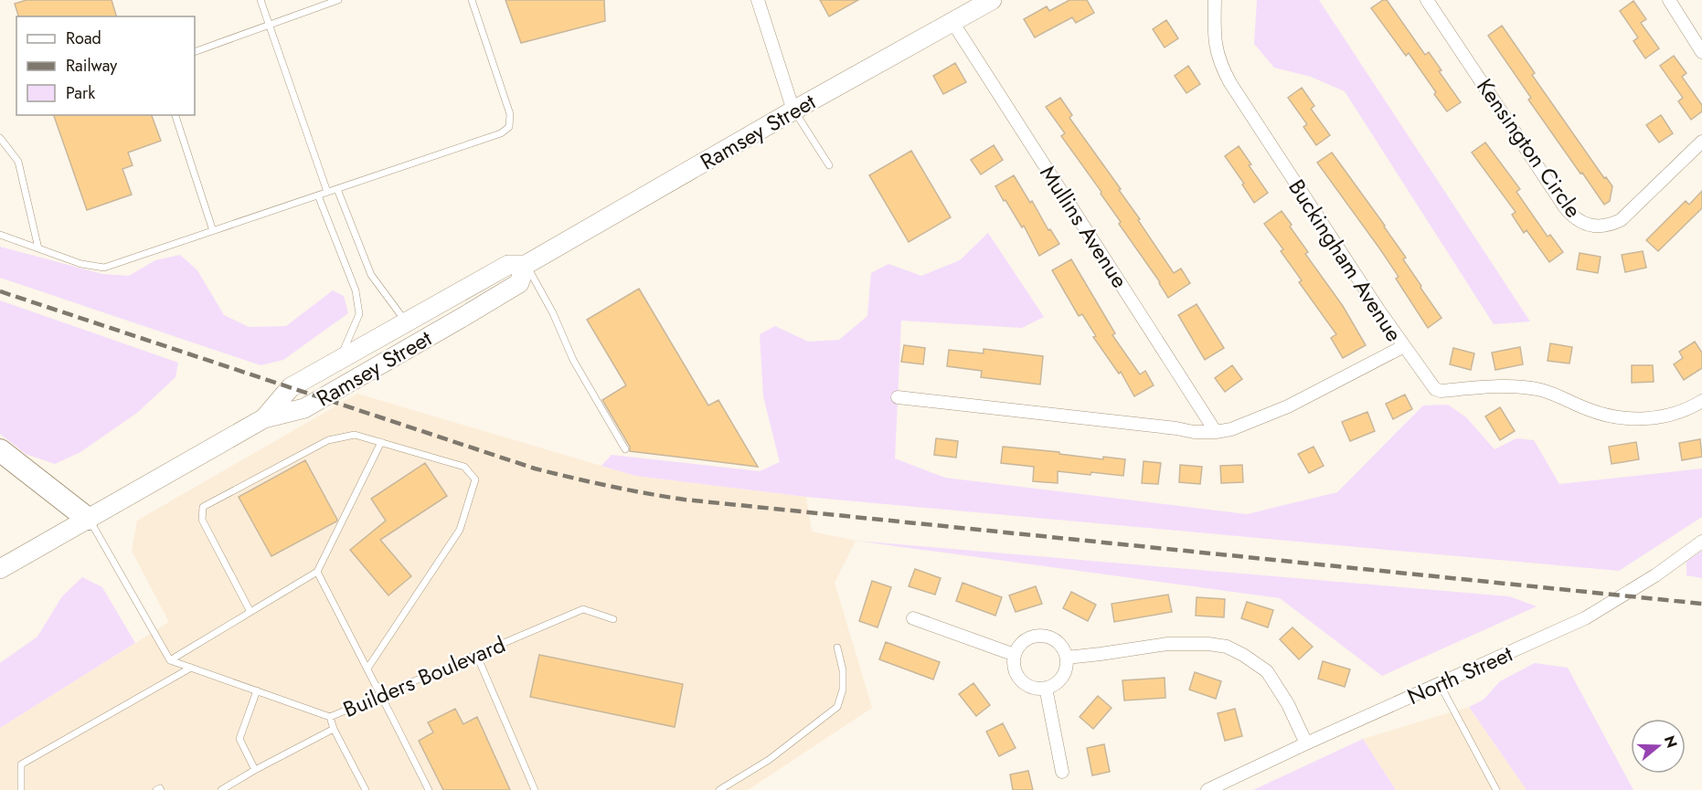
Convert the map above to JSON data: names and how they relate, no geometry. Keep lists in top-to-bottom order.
{
  "streets": {
    "main road": ["Ramsey Street"],
    "street": [
      "Kensington Circle",
      "Mullins Avenue",
      "Buckingham Avenue",
      "North Street"
    ],
    "lane": ["Builders Boulevard"]
  },
  "crossings": [
    ["Ramsey Street", "Mullins Avenue"],
    ["Mullins Avenue", "Buckingham Avenue"]
  ],
  "legend": ["Road", "Railway", "Park"],
  "north": "right"
}
